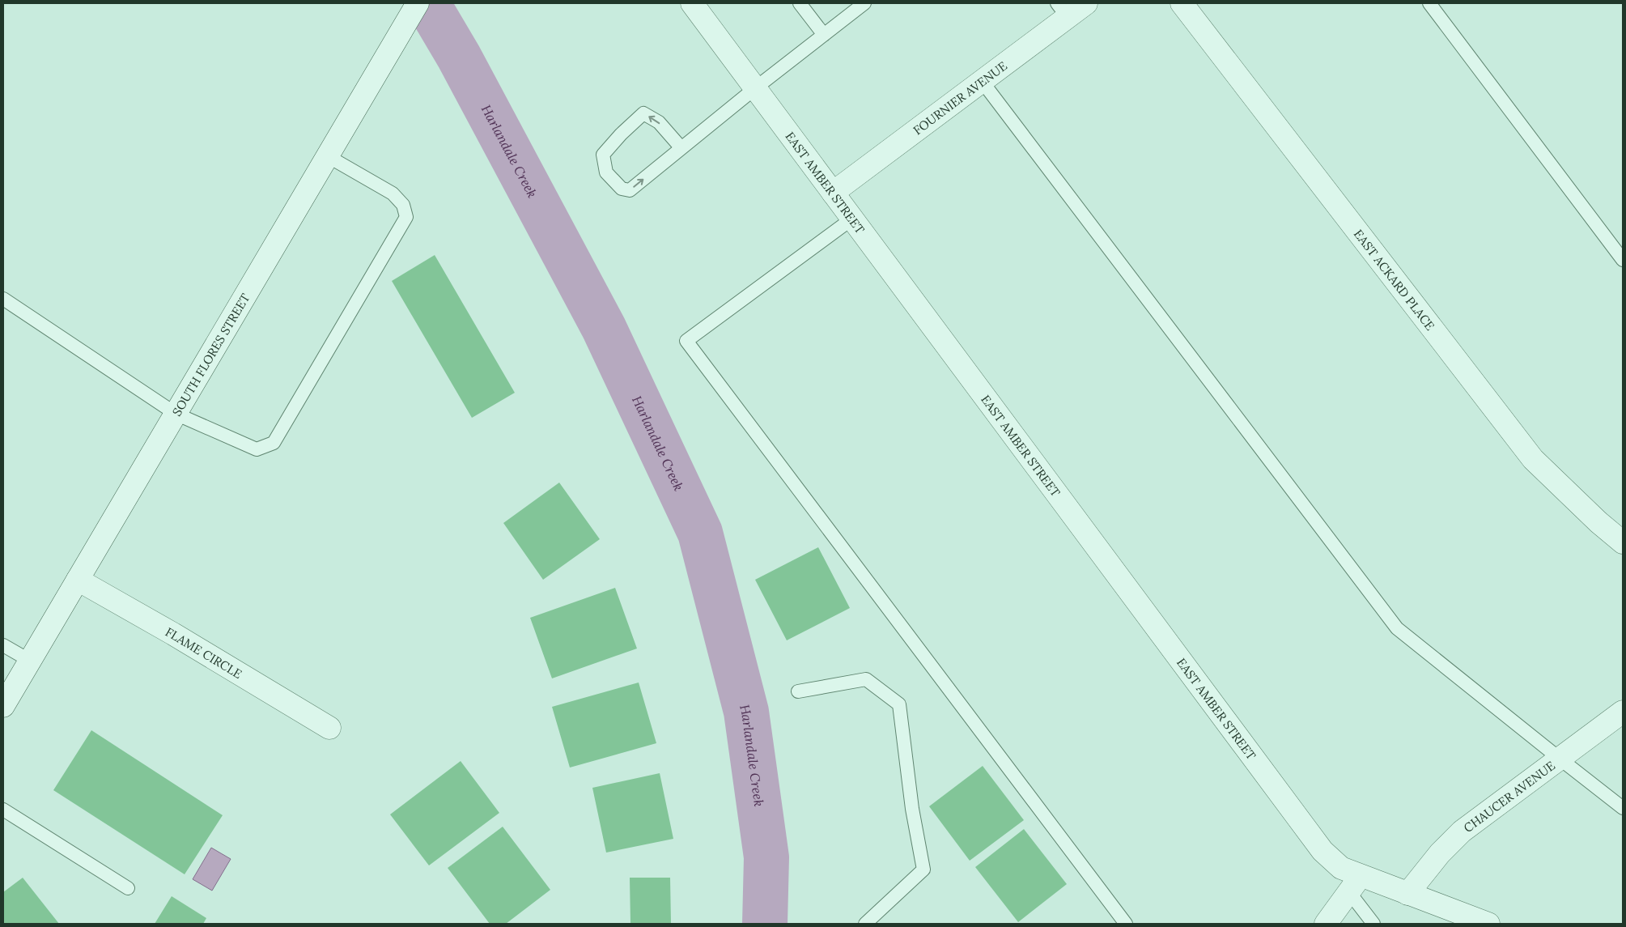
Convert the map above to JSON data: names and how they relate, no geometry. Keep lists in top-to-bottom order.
{
  "streets": {
    "street": [
      "FOURNIER AVENUE",
      "EAST AMBER STREET",
      "EAST ACKARD PLACE",
      "SOUTH FLORES STREET",
      "FLAME CIRCLE",
      "CHAUCER AVENUE"
    ]
  },
  "crossings": [
    ["FOURNIER AVENUE", "EAST AMBER STREET"],
    ["EAST AMBER STREET", "CHAUCER AVENUE"],
    ["SOUTH FLORES STREET", "FLAME CIRCLE"]
  ],
  "water": ["Harlandale Creek"]
}
